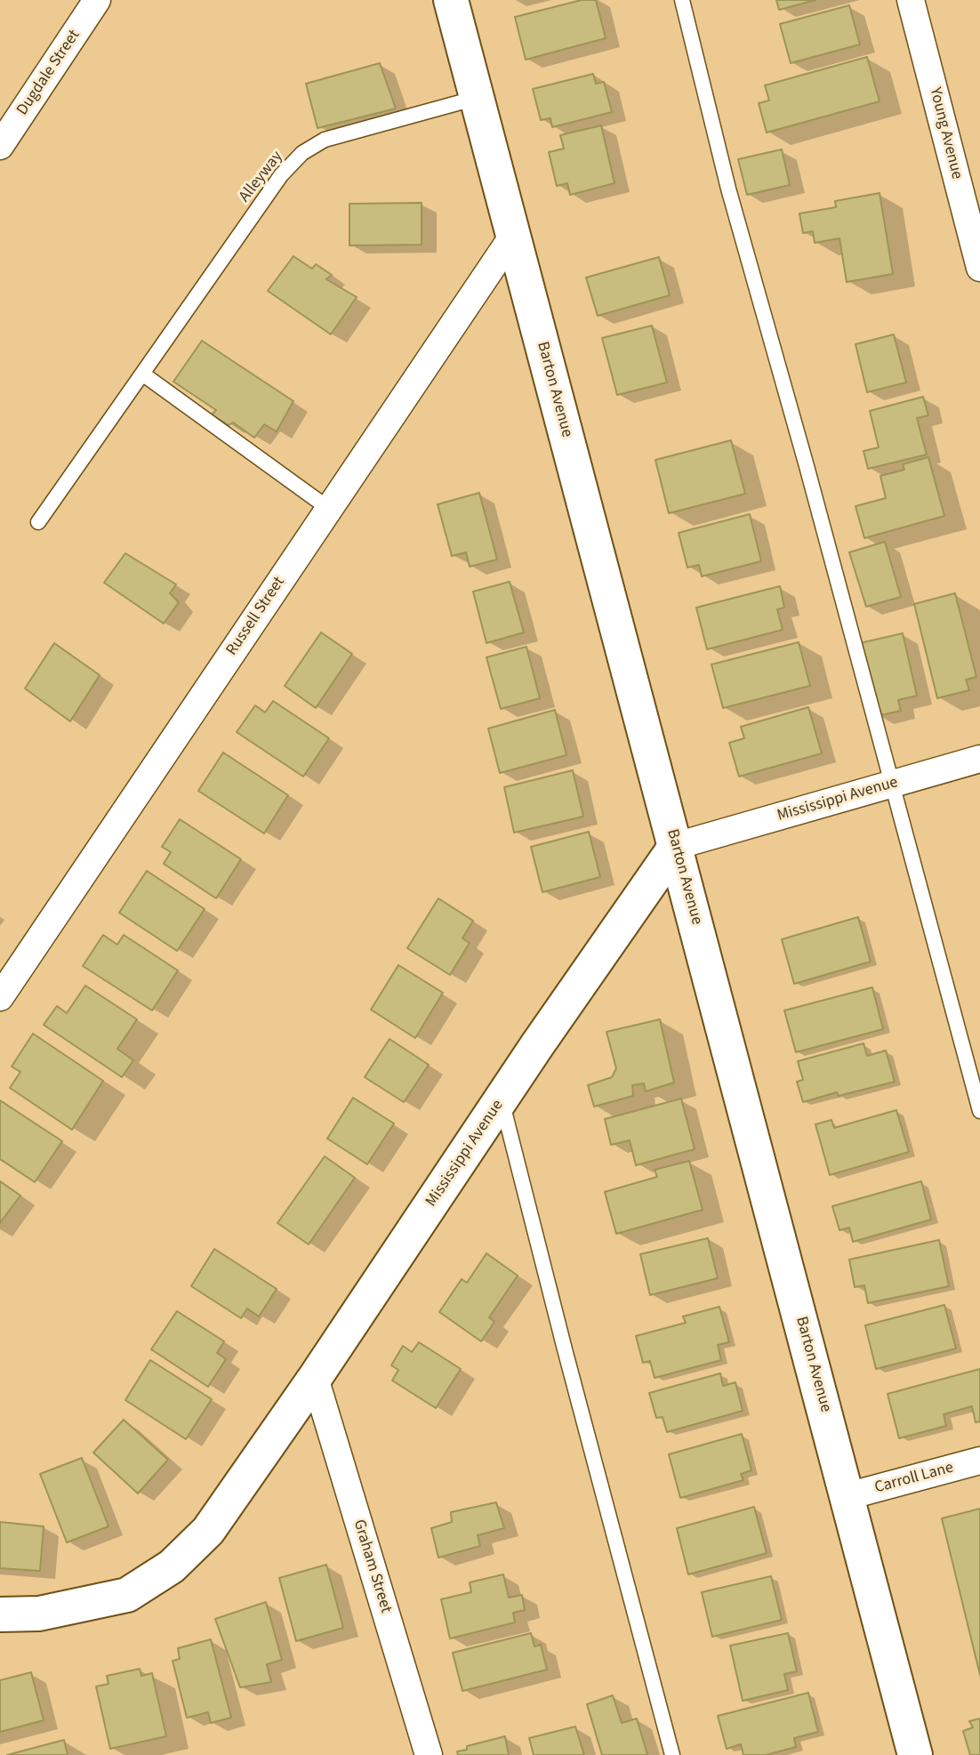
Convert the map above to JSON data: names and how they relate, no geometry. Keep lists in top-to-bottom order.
{
  "streets": {
    "main road": ["Barton Avenue", "Mississippi Avenue"],
    "street": [
      "Dugdale Street",
      "Young Avenue",
      "Russell Street",
      "Carroll Lane",
      "Graham Street"
    ],
    "lane": ["Alleyway"]
  },
  "crossings": [
    ["Alleyway", "Barton Avenue"],
    ["Barton Avenue", "Russell Street"],
    ["Barton Avenue", "Mississippi Avenue"],
    ["Barton Avenue", "Carroll Lane"],
    ["Mississippi Avenue", "Graham Street"]
  ]
}
